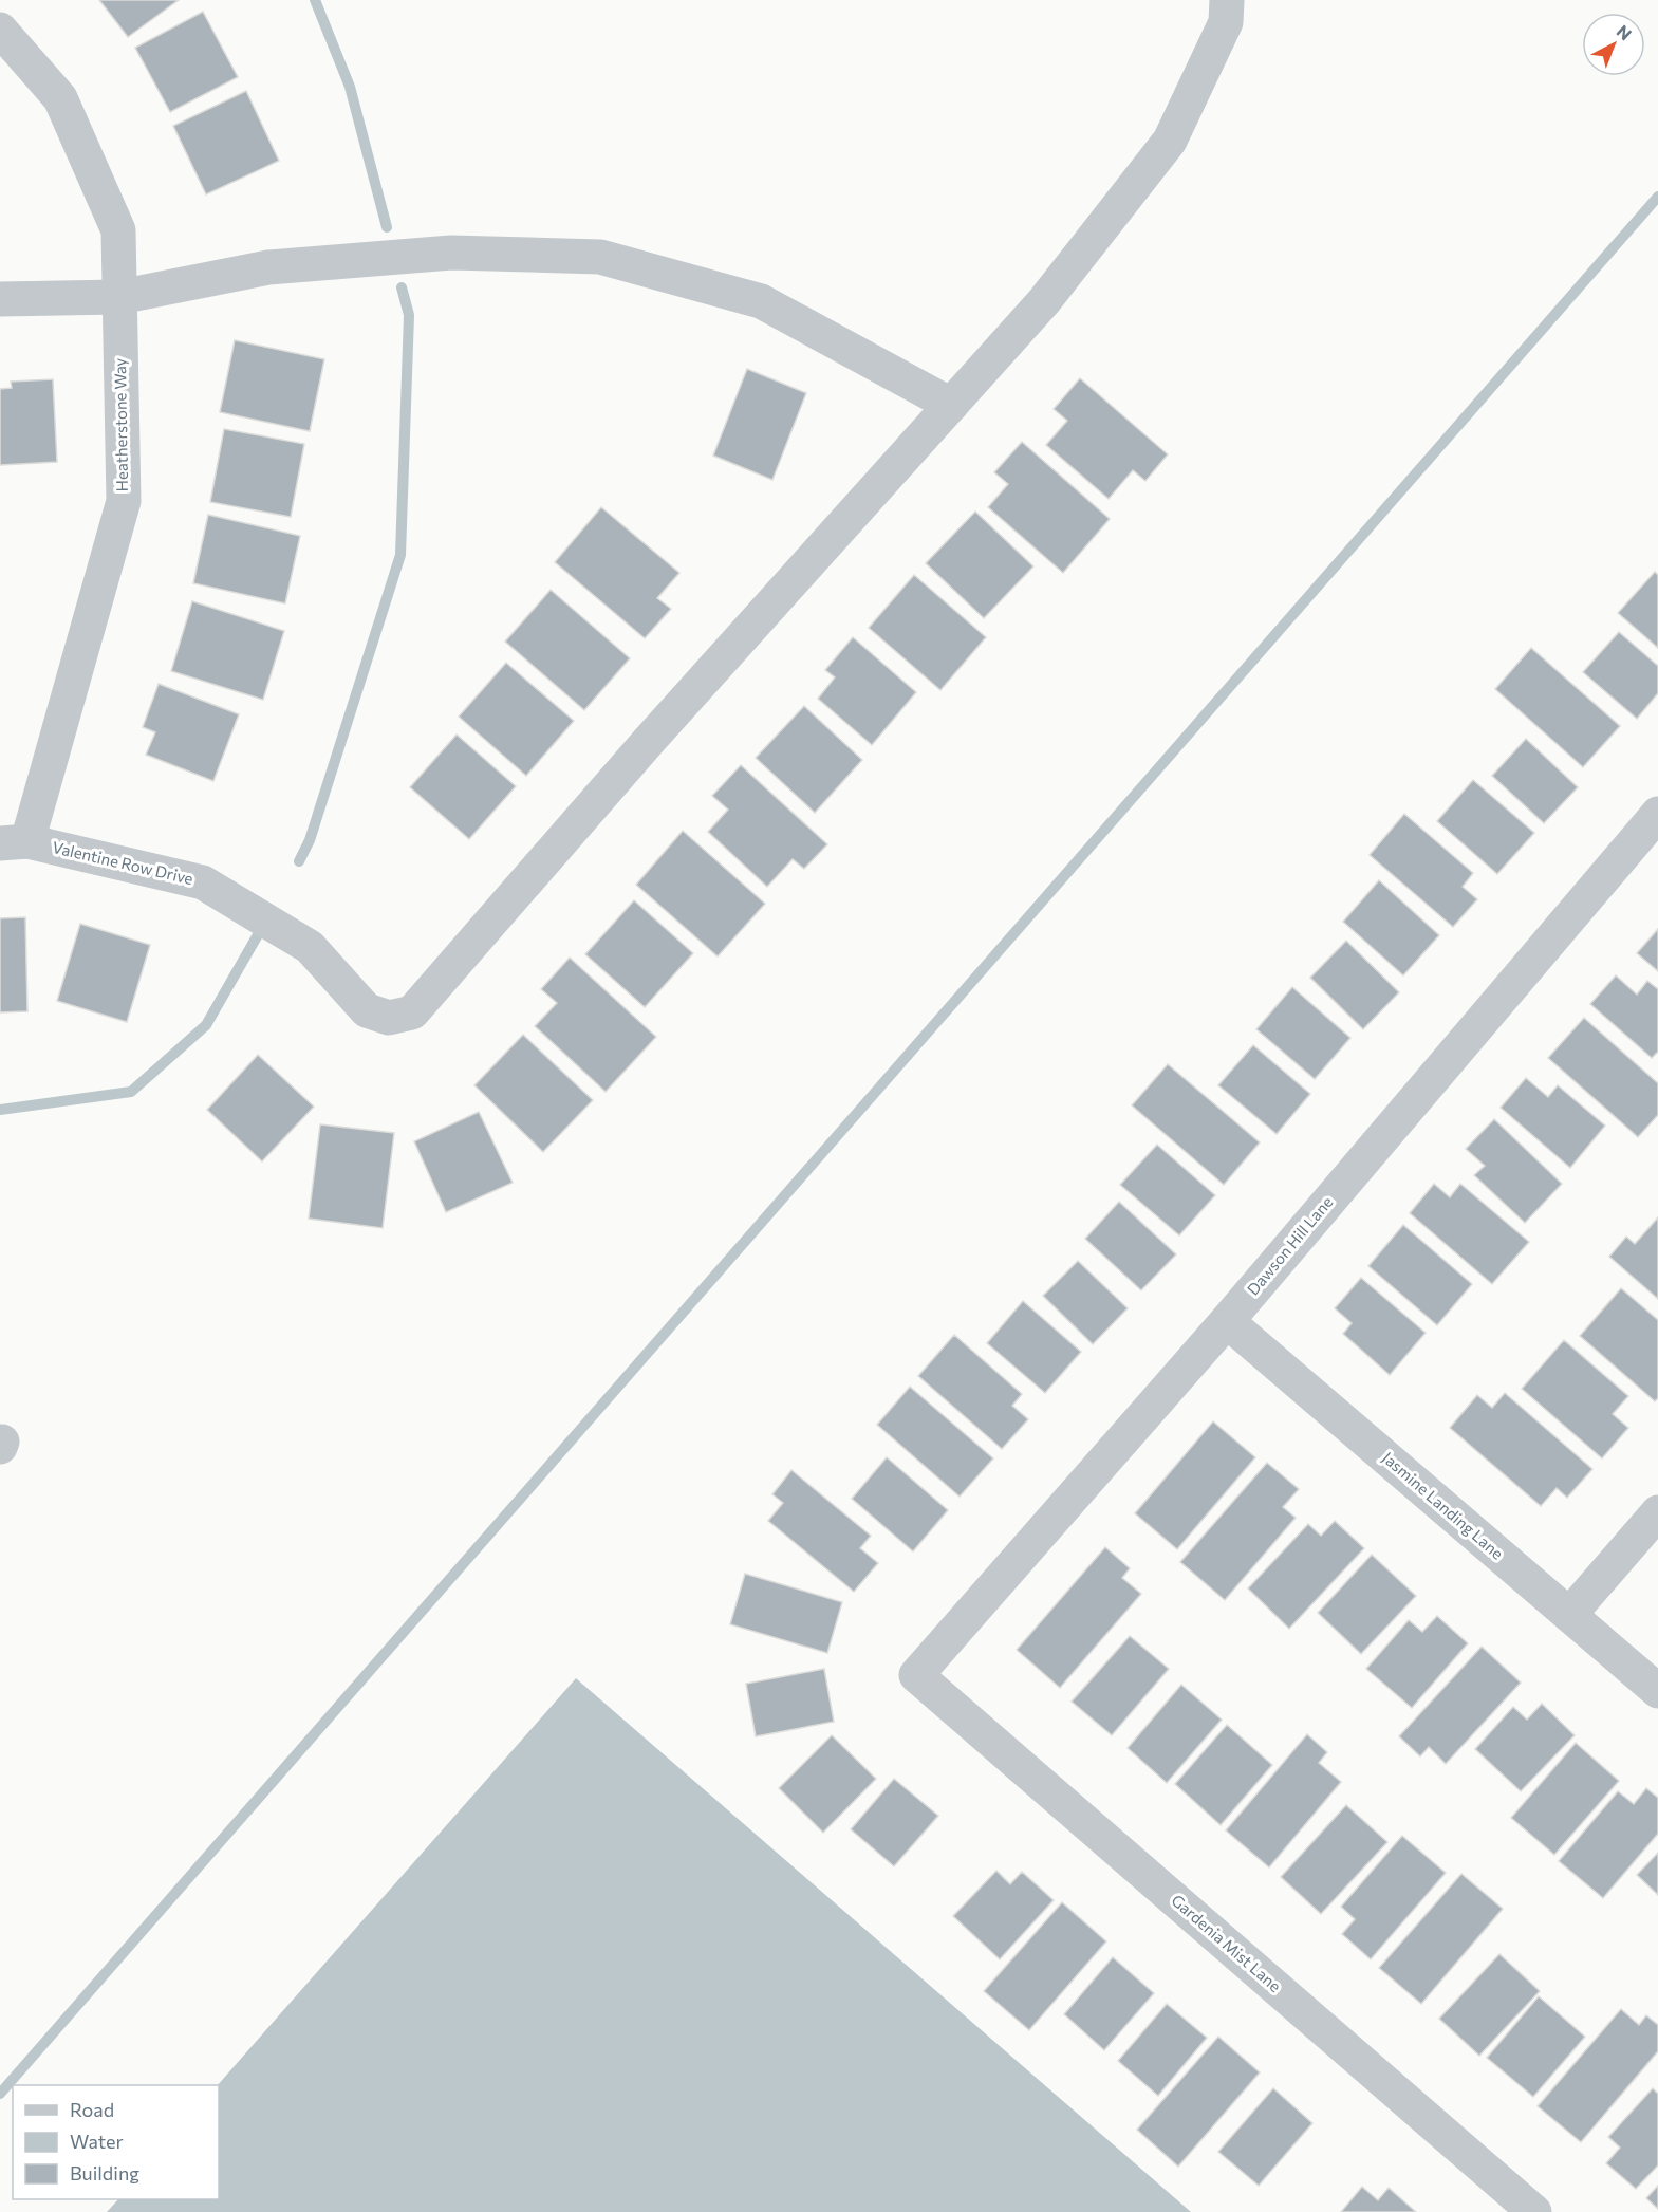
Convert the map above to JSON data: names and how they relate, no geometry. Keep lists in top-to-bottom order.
{
  "streets": {
    "street": [
      "Heatherstone Way",
      "Valentine Row Drive",
      "Dawson Hill Lane",
      "Jasmine Landing Lane",
      "Gardenia Mist Lane"
    ]
  },
  "crossings": [
    ["Heatherstone Way", "Valentine Row Drive"],
    ["Dawson Hill Lane", "Jasmine Landing Lane"],
    ["Dawson Hill Lane", "Gardenia Mist Lane"]
  ],
  "legend": ["Road", "Water", "Building"],
  "north": "top right"
}
